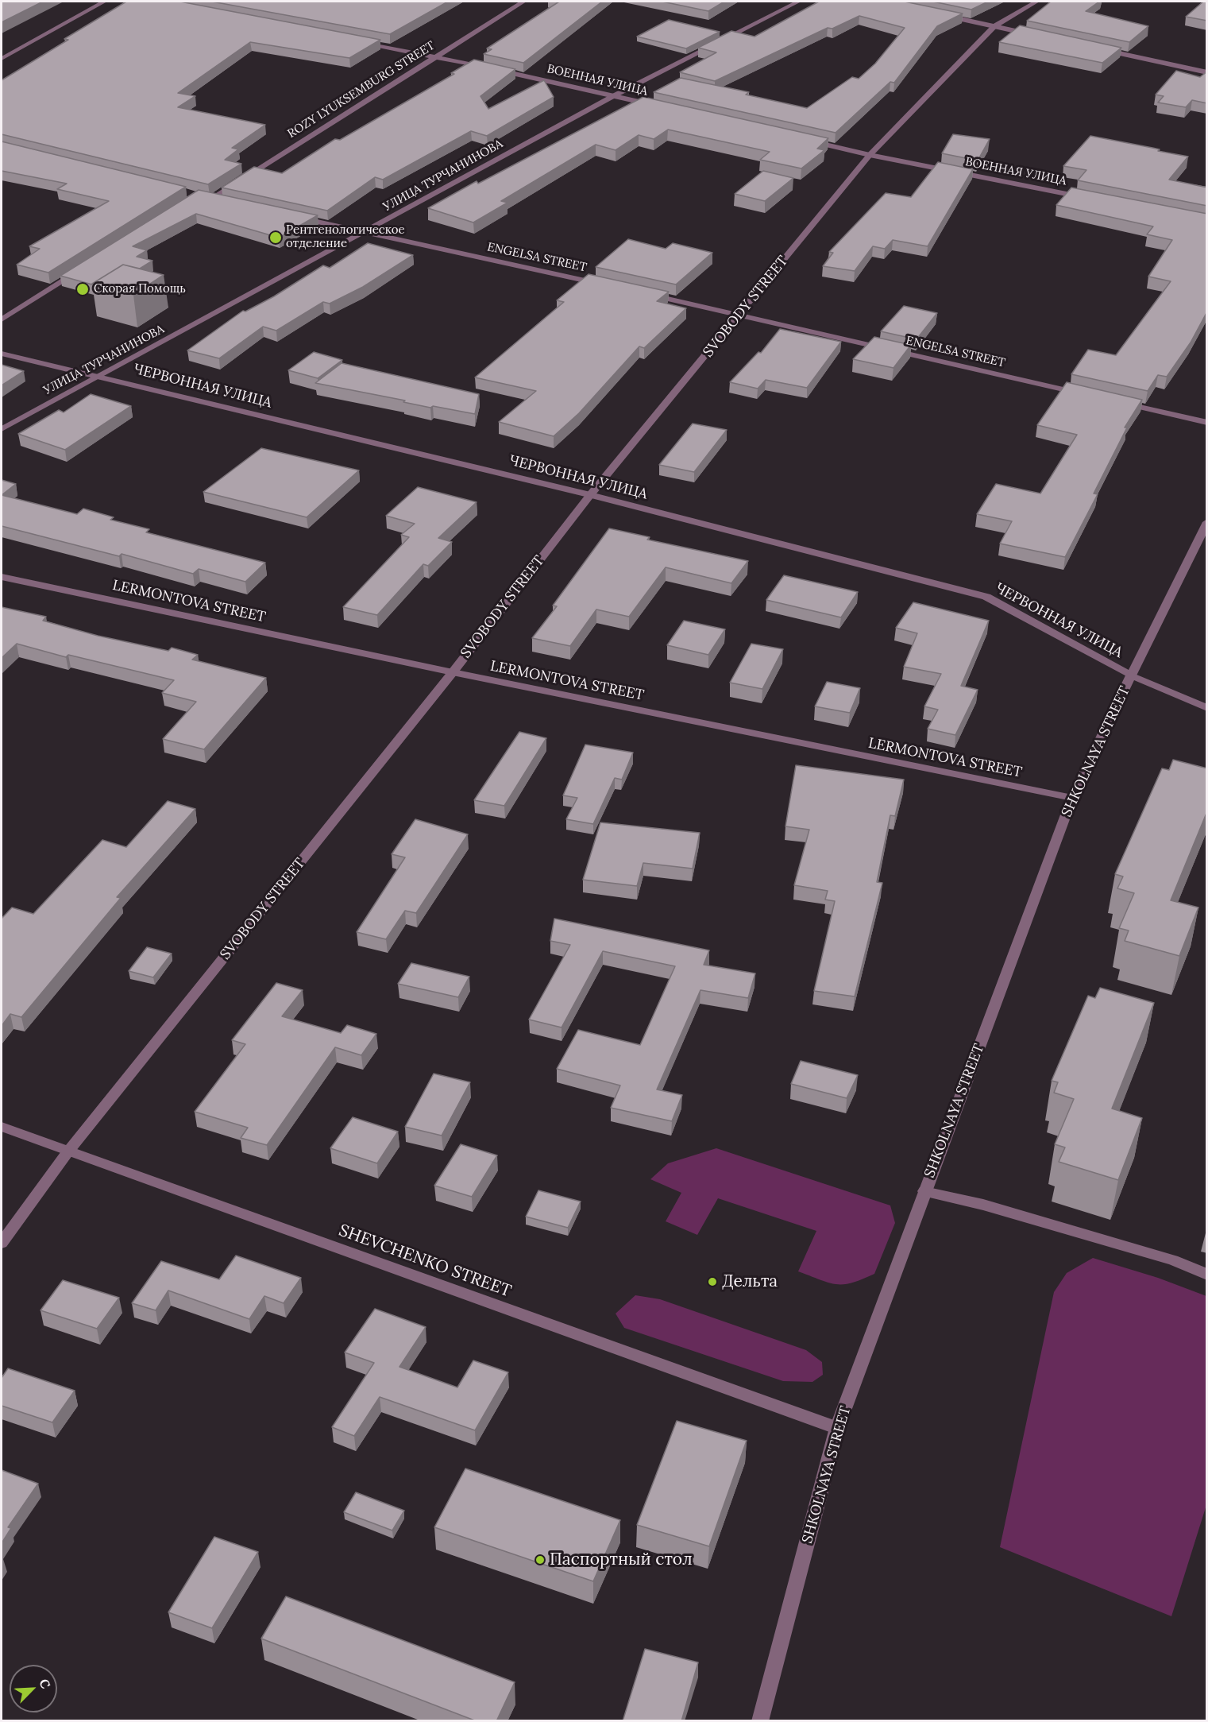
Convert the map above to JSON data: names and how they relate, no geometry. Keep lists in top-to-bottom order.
{
  "streets": {
    "street": [
      "ВОЕННАЯ УЛИЦА",
      "ROZY LYUKSEMBURG STREET",
      "УЛИЦА ТУРЧАНИНОВА",
      "ENGELSA STREET",
      "SVOBODY STREET",
      "ЧЕРВОННАЯ УЛИЦА",
      "LERMONTOVA STREET",
      "SHKOLNAYA STREET",
      "SHEVCHENKO STREET"
    ]
  },
  "crossings": [
    ["ВОЕННАЯ УЛИЦА", "ROZY LYUKSEMBURG STREET"],
    ["ВОЕННАЯ УЛИЦА", "УЛИЦА ТУРЧАНИНОВА"],
    ["ВОЕННАЯ УЛИЦА", "SVOBODY STREET"],
    ["УЛИЦА ТУРЧАНИНОВА", "ENGELSA STREET"],
    ["УЛИЦА ТУРЧАНИНОВА", "ЧЕРВОННАЯ УЛИЦА"],
    ["ENGELSA STREET", "SVOBODY STREET"],
    ["SVOBODY STREET", "ЧЕРВОННАЯ УЛИЦА"],
    ["SVOBODY STREET", "LERMONTOVA STREET"],
    ["SVOBODY STREET", "SHEVCHENKO STREET"],
    ["ЧЕРВОННАЯ УЛИЦА", "SHKOLNAYA STREET"],
    ["LERMONTOVA STREET", "SHKOLNAYA STREET"],
    ["SHKOLNAYA STREET", "SHEVCHENKO STREET"]
  ],
  "places": [
    "Рентгенологическое отделение",
    "Скорая Помощь",
    "Дельта",
    "Паспортный стол"
  ],
  "north": "top right"
}
